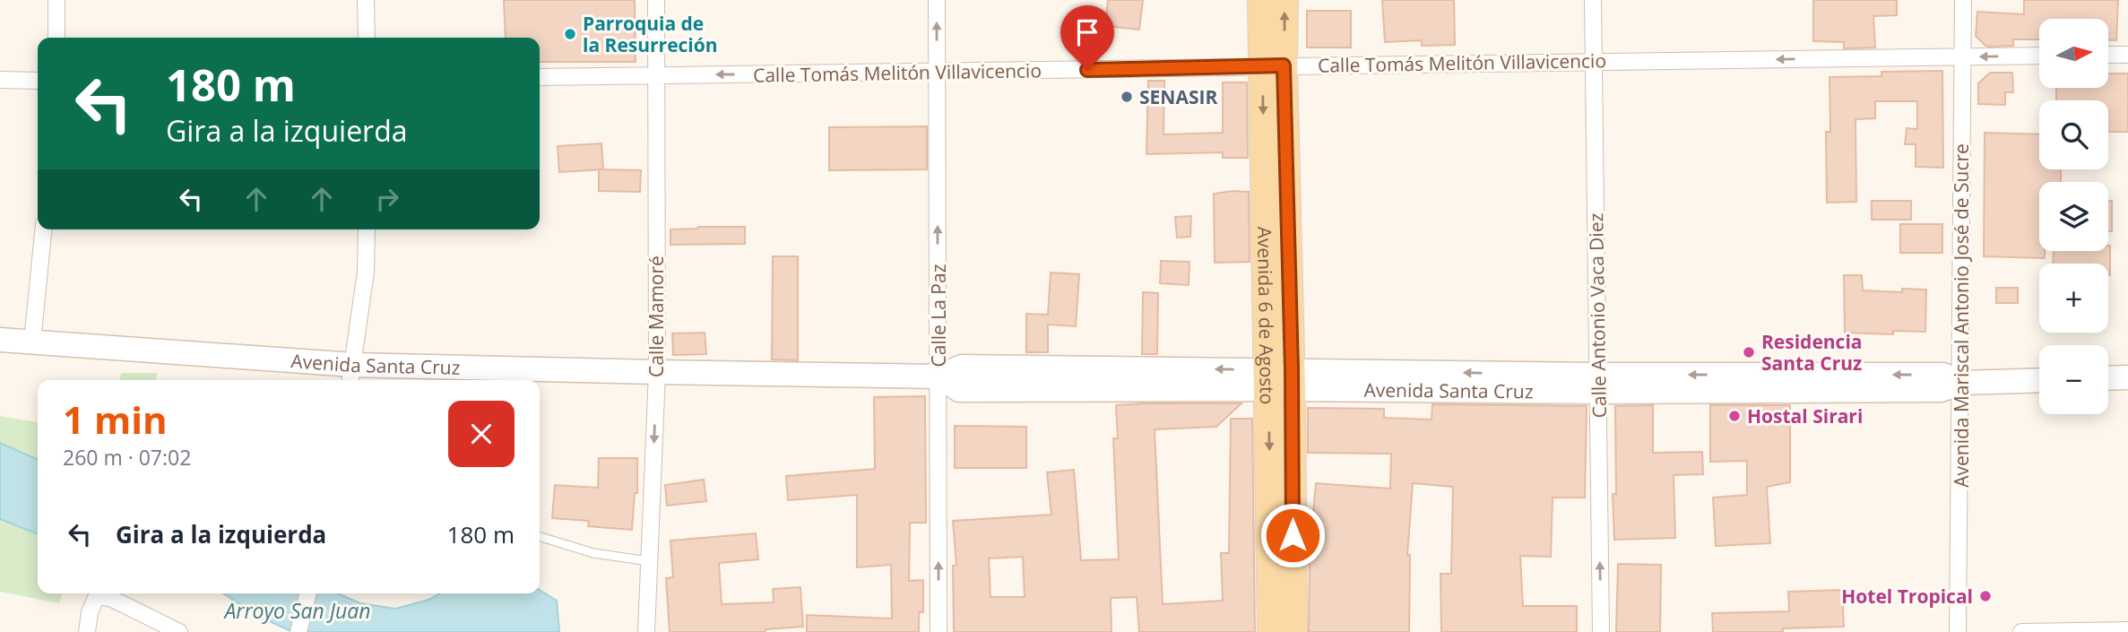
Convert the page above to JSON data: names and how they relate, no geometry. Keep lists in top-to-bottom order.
{
  "streets": {
    "main road": ["Avenida 6 de Agosto", "Avenida Santa Cruz"],
    "street": [
      "Calle Tomás Melitón Villavicencio",
      "Calle La Paz",
      "Calle Antonio Vaca Diez",
      "Avenida Mariscal Antonio José de Sucre",
      "Calle Mamoré"
    ]
  },
  "crossings": [
    ["Calle Tomás Melitón Villavicencio", "Calle La Paz"],
    ["Calle Tomás Melitón Villavicencio", "Avenida 6 de Agosto"],
    ["Calle Tomás Melitón Villavicencio", "Calle Antonio Vaca Diez"],
    ["Calle Tomás Melitón Villavicencio", "Avenida Mariscal Antonio José de Sucre"],
    ["Calle Tomás Melitón Villavicencio", "Calle Mamoré"],
    ["Calle La Paz", "Avenida Santa Cruz"],
    ["Avenida 6 de Agosto", "Avenida Santa Cruz"],
    ["Calle Antonio Vaca Diez", "Avenida Santa Cruz"],
    ["Avenida Mariscal Antonio José de Sucre", "Avenida Santa Cruz"],
    ["Calle Mamoré", "Avenida Santa Cruz"]
  ],
  "one_way": ["Calle Tomás Melitón Villavicencio", "Calle La Paz", "Calle Antonio Vaca Diez"],
  "water": ["Arroyo San Juan"],
  "places": [
    "Parroquia de la Resurreción",
    "SENASIR",
    "Residencia Santa Cruz",
    "Hostal Sirari",
    "Hotel Tropical"
  ],
  "north": "right",
  "page": {
    "map_buttons": ["+", "−"],
    "turn": ["180 m", "Gira a la izquierda"],
    "heading": ["1 min", "260 m · 07:02"],
    "list": [
      {
        "name": "Gira a la izquierda",
        "value": "180 m"
      }
    ]
  }
}
